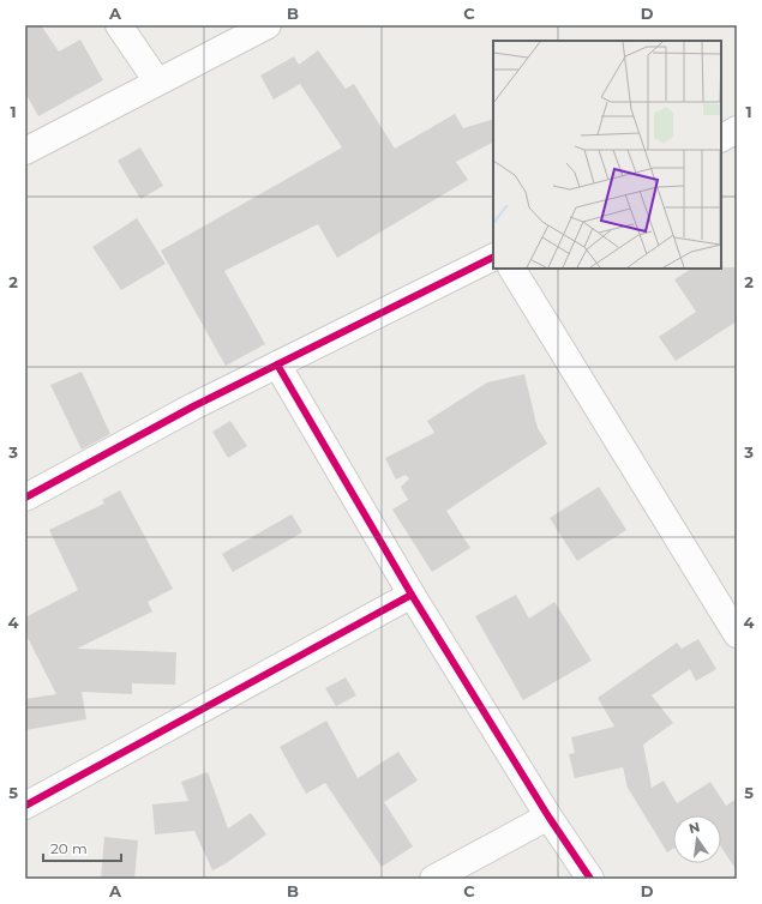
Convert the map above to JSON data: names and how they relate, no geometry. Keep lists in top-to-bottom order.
{
  "scale_bar": "20 m",
  "north": "top",
  "grid": {
    "columns": [
      "A",
      "B",
      "C",
      "D"
    ],
    "rows": [
      "1",
      "2",
      "3",
      "4",
      "5"
    ]
  }
}
